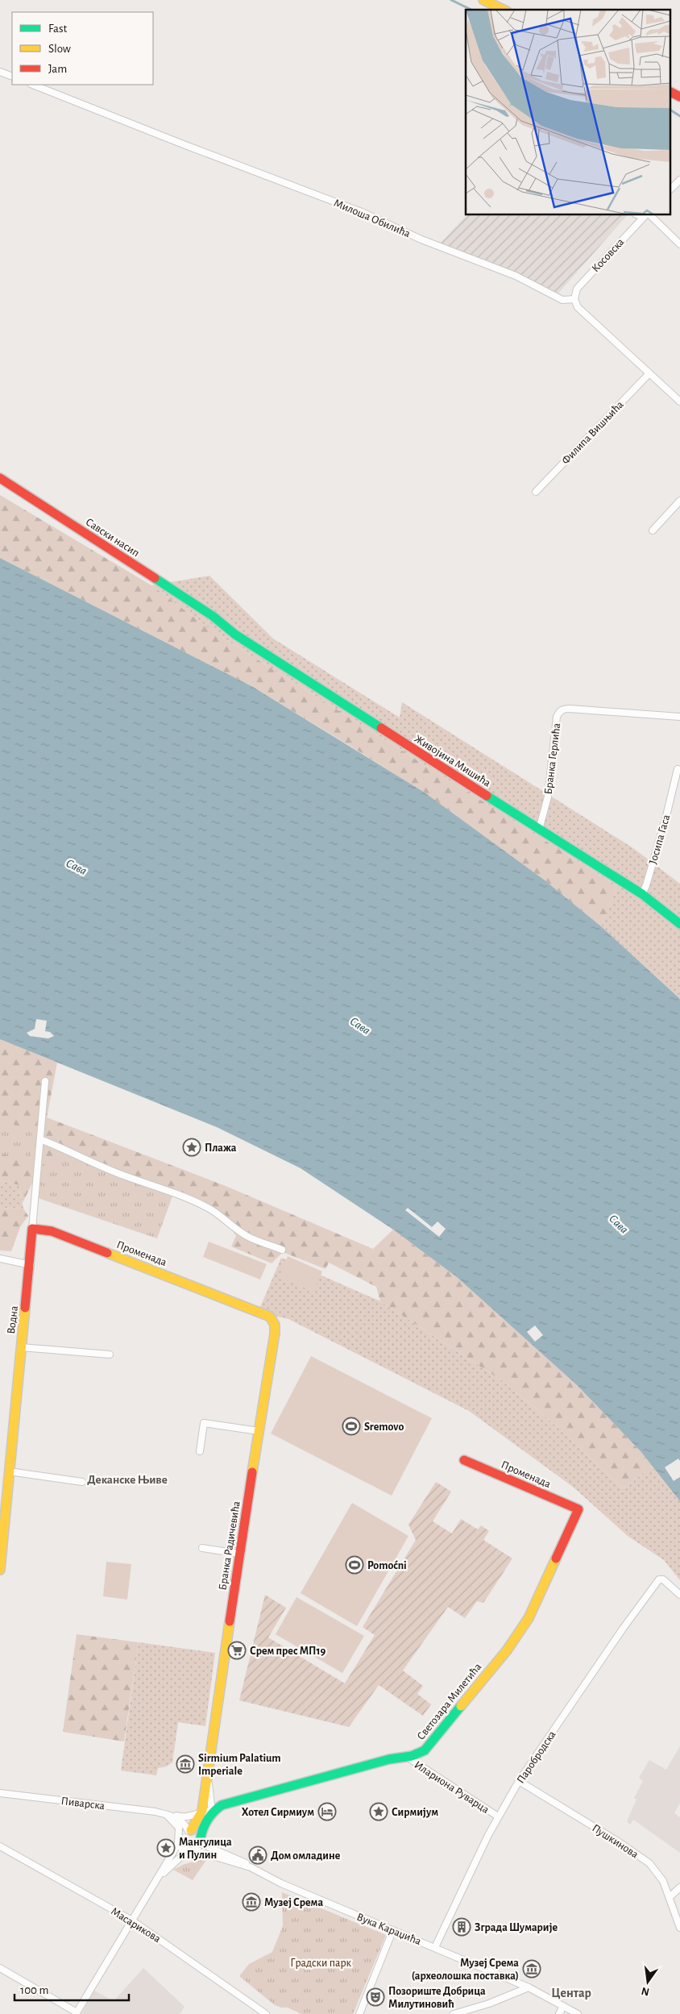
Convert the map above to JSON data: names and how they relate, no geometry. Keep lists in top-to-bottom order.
{
  "streets": {
    "street": [
      "Милоша Обилића",
      "Косовска",
      "Филипа Вишњића",
      "Савски насип",
      "Бранка Герлића",
      "Живојина Мишића",
      "Јосипа Гаса",
      "Променада",
      "Водна",
      "Бранка Радичевића",
      "Светозара Милетића",
      "Паробродска",
      "Илариона Руварца",
      "Пиварска",
      "Пушкинова",
      "Масарикова",
      "Вука Караџића"
    ]
  },
  "crossings": [
    ["Милоша Обилића", "Косовска"],
    ["Савски насип", "Живојина Мишића"],
    ["Бранка Герлића", "Живојина Мишића"],
    ["Живојина Мишића", "Јосипа Гаса"],
    ["Променада", "Бранка Радичевића"],
    ["Променада", "Светозара Милетића"],
    ["Бранка Радичевића", "Светозара Милетића"],
    ["Бранка Радичевића", "Пиварска"],
    ["Бранка Радичевића", "Вука Караџића"],
    ["Светозара Милетића", "Илариона Руварца"],
    ["Светозара Милетића", "Пиварска"],
    ["Паробродска", "Илариона Руварца"],
    ["Паробродска", "Пушкинова"],
    ["Паробродска", "Вука Караџића"],
    ["Пиварска", "Вука Караџића"]
  ],
  "districts": ["Деканске Њиве", "Центар"],
  "water": ["Сава"],
  "parks": ["Градски парк"],
  "places": {
    "place": ["Плажа", "Сирмијум", "Мангулица и Пулин"],
    "sports": ["Sremovo", "Pomoćni"],
    "supermarket": ["Срем прес МП19"],
    "museum": ["Sirmium Palatium Imperiale", "Музеј Срема", "Музеј Срема (археолошка поставка)"],
    "hotel": ["Хотел Сирмиум"],
    "public building": ["Дом омладине"],
    "building": ["Зграда Шумарије"],
    "theatre": ["Позориште Добрица Милутиновић"]
  },
  "legend": ["Fast", "Slow", "Jam"],
  "scale_bar": "100 m",
  "north": "bottom"
}
